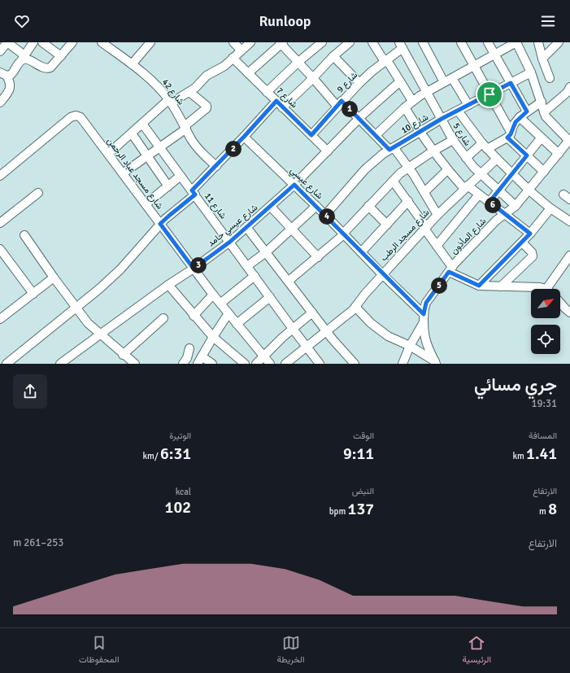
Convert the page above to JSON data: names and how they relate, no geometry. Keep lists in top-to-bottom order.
{
  "streets": {
    "street": [
      "شارع 9",
      "شارع 42",
      "شارع 7",
      "شارع 10",
      "شارع 5",
      "شارع مسجد عباد الرحمن",
      "شارع عيسي",
      "شارع 11",
      "شارع عيسي حامد",
      "شارع مسجد الرطب",
      "شارع المأذون"
    ]
  },
  "crossings": [
    ["شارع 9", "شارع 7"],
    ["شارع 9", "شارع 5"],
    ["شارع 7", "شارع عيسي حامد"],
    ["شارع 10", "شارع 5"],
    ["شارع 10", "شارع عيسي"],
    ["شارع 5", "شارع مسجد الرطب"],
    ["شارع 5", "شارع المأذون"],
    ["شارع مسجد عباد الرحمن", "شارع عيسي حامد"],
    ["شارع عيسي", "شارع عيسي حامد"],
    ["شارع عيسي", "شارع مسجد الرطب"],
    ["شارع عيسي", "شارع المأذون"],
    ["شارع 11", "شارع عيسي حامد"],
    ["شارع 11", "شارع مسجد الرطب"]
  ],
  "north": "top right",
  "page": {
    "header": "Runloop",
    "pins": [
      "1",
      "2",
      "6",
      "4",
      "3",
      "5"
    ],
    "heading": ["جري مسائي", "19:31"],
    "stats": [
      ["المسافة", "1.41 km"],
      ["الوقت", "9:11"],
      ["الوتيرة", "6:31 /km"],
      ["الارتفاع", "8 m"],
      ["النبض", "137 bpm"],
      ["kcal", "102"]
    ],
    "chart": ["الارتفاع", "253–261 m"],
    "tabs": ["الرئيسية", "الخريطة", "المحفوظات"]
  }
}
